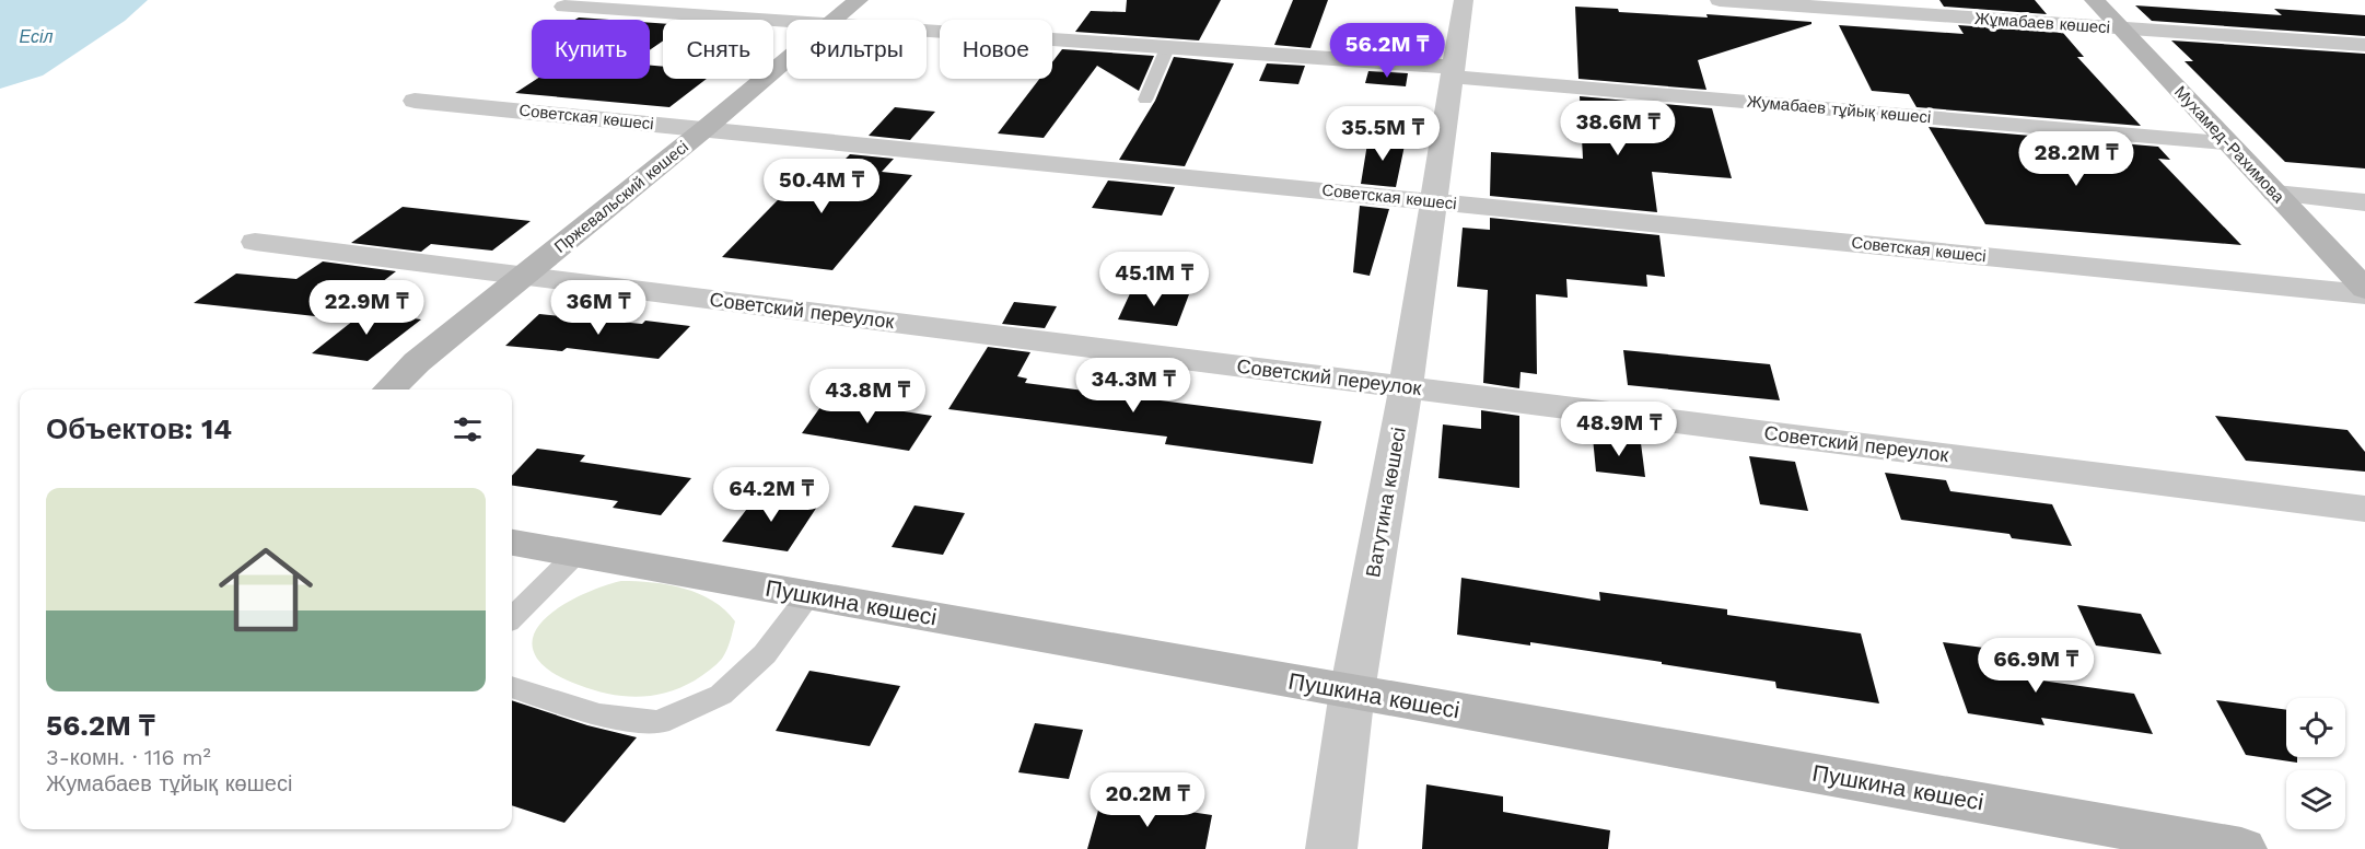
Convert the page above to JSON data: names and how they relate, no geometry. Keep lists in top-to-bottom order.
{
  "streets": {
    "street": [
      "Жұмабаев көшесі",
      "Жумабаев тұйық көшесі",
      "Советская көшесі",
      "Мухамед-Рахимова",
      "Пржевальский көшесі",
      "Советский переулок",
      "Ватутина көшесі",
      "Пушкина көшесі"
    ]
  },
  "crossings": [
    ["Жұмабаев көшесі", "Мухамед-Рахимова"],
    ["Жумабаев тұйық көшесі", "Мухамед-Рахимова"],
    ["Жумабаев тұйық көшесі", "Ватутина көшесі"],
    ["Советская көшесі", "Пржевальский көшесі"],
    ["Советская көшесі", "Ватутина көшесі"],
    ["Пржевальский көшесі", "Советский переулок"],
    ["Советский переулок", "Ватутина көшесі"],
    ["Ватутина көшесі", "Пушкина көшесі"]
  ],
  "water": ["Есіл"],
  "page": {
    "chip": [
      "Купить",
      "Снять",
      "Фильтры",
      "Новое"
    ],
    "price": [
      "56.2M ₸",
      "38.6M ₸",
      "35.5M ₸",
      "28.2M ₸",
      "50.4M ₸",
      "45.1M ₸",
      "22.9M ₸",
      "36M ₸",
      "34.3M ₸",
      "43.8M ₸",
      "48.9M ₸",
      "64.2M ₸",
      "66.9M ₸",
      "20.2M ₸"
    ],
    "heading": "Объектов: 14",
    "list": [
      {
        "name": "56.2M ₸",
        "note": "3-комн. · 116 m² · Жумабаев тұйық көшесі"
      }
    ]
  }
}
